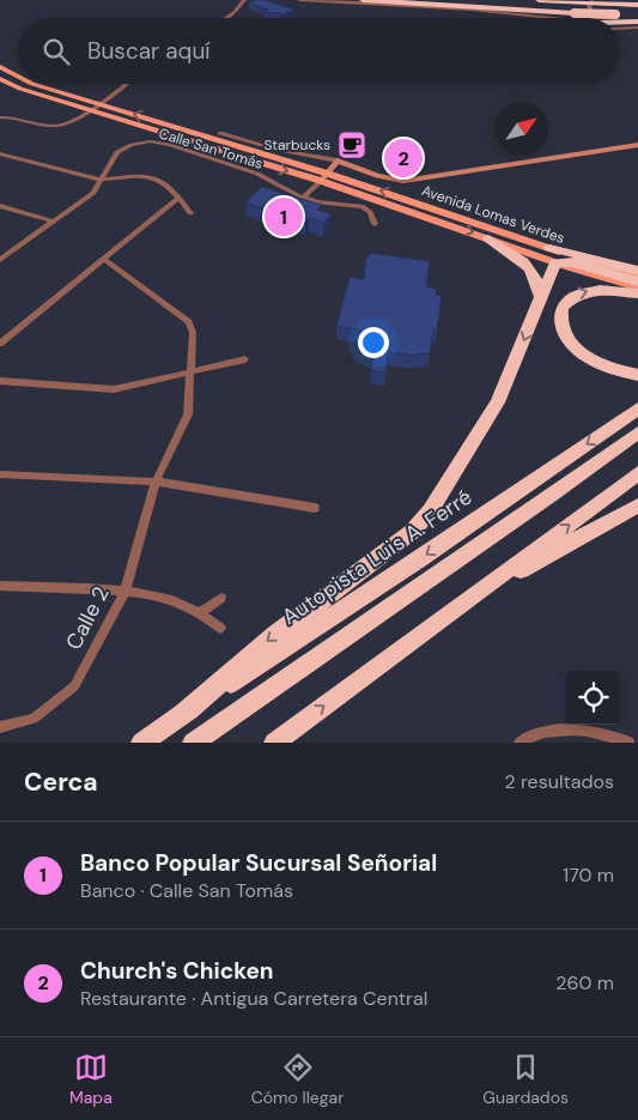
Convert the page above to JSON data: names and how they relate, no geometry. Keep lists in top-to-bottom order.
{
  "streets": {
    "highway": ["Autopista Luis A. Ferré"],
    "main road": ["Avenida Lomas Verdes"],
    "street": ["Calle San Tomás", "Calle 2"]
  },
  "places": {
    "cafe": ["Starbucks"]
  },
  "north": "top right",
  "page": {
    "search": "Buscar aquí",
    "pins": ["2", "1"],
    "heading": ["Cerca", "2 resultados"],
    "list": [
      {
        "mark": "1",
        "name": "Banco Popular Sucursal Señorial",
        "note": "Banco · Calle San Tomás",
        "value": "170 m"
      },
      {
        "mark": "2",
        "name": "Church's Chicken",
        "note": "Restaurante · Antigua Carretera Central",
        "value": "260 m"
      }
    ],
    "nav": ["Mapa", "Cómo llegar", "Guardados"]
  }
}
